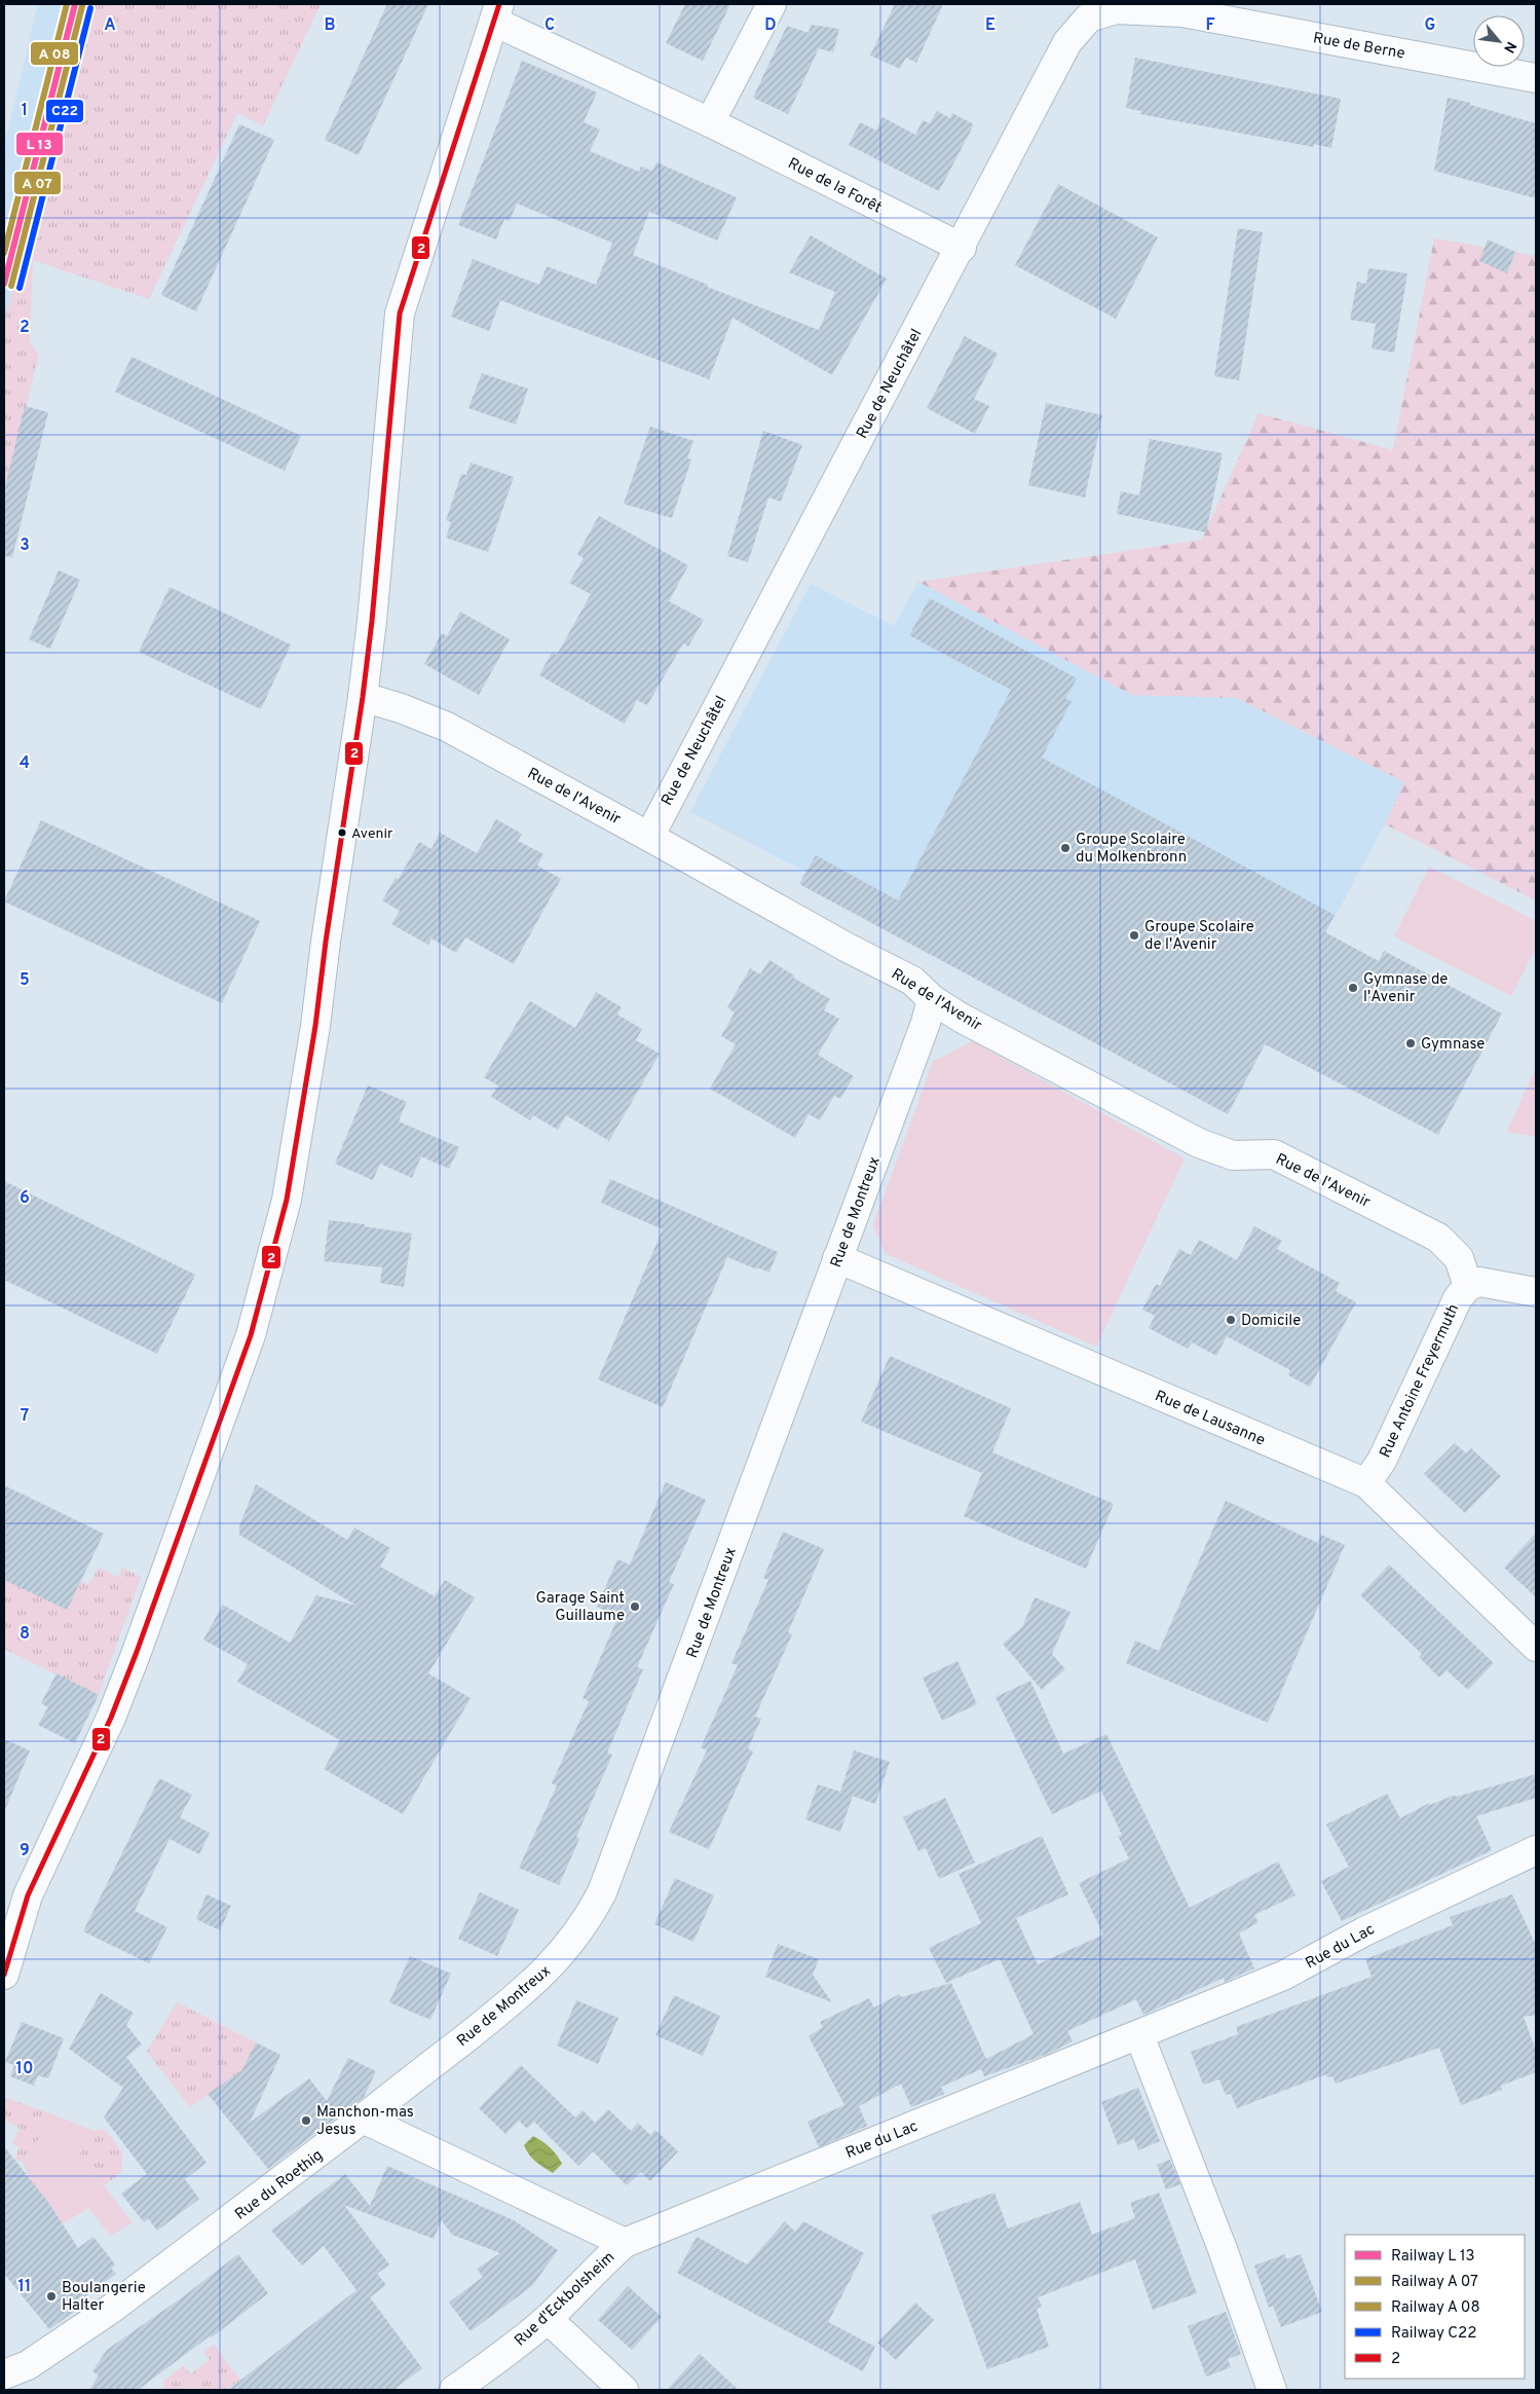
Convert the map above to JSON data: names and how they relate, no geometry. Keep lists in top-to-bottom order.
{
  "streets": {
    "street": [
      "Rue de Berne",
      "Rue de la Forêt",
      "Rue de Neuchâtel",
      "Rue de l'Avenir",
      "Rue de Montreux",
      "Rue Antoine Freyermuth",
      "Rue de Lausanne",
      "Rue du Lac",
      "Rue du Roethig",
      "Rue d'Eckbolsheim"
    ]
  },
  "crossings": [
    ["Rue de Berne", "Rue de Neuchâtel"],
    ["Rue de la Forêt", "Rue de Neuchâtel"],
    ["Rue de Neuchâtel", "Rue de l'Avenir"],
    ["Rue de l'Avenir", "Rue de Montreux"],
    ["Rue de l'Avenir", "Rue Antoine Freyermuth"],
    ["Rue de Montreux", "Rue de Lausanne"],
    ["Rue de Montreux", "Rue du Roethig"],
    ["Rue Antoine Freyermuth", "Rue de Lausanne"],
    ["Rue du Lac", "Rue d'Eckbolsheim"]
  ],
  "places": [
    "Avenir",
    "Groupe Scolaire du Molkenbronn",
    "Groupe Scolaire de l'Avenir",
    "Gymnase de l'Avenir",
    "Gymnase",
    "Domicile",
    "Garage Saint Guillaume",
    "Manchon-mas Jesus",
    "Boulangerie Halter"
  ],
  "lines": ["transit line 2", "rail line C22"],
  "legend": [
    "Railway L 13",
    "Railway A 07",
    "Railway A 08",
    "Railway C22",
    "2"
  ],
  "north": "bottom right",
  "grid": {
    "columns": [
      "A",
      "B",
      "C",
      "D",
      "E",
      "F",
      "G"
    ],
    "rows": [
      "1",
      "2",
      "3",
      "4",
      "5",
      "6",
      "7",
      "8",
      "9",
      "10",
      "11"
    ]
  }
}
